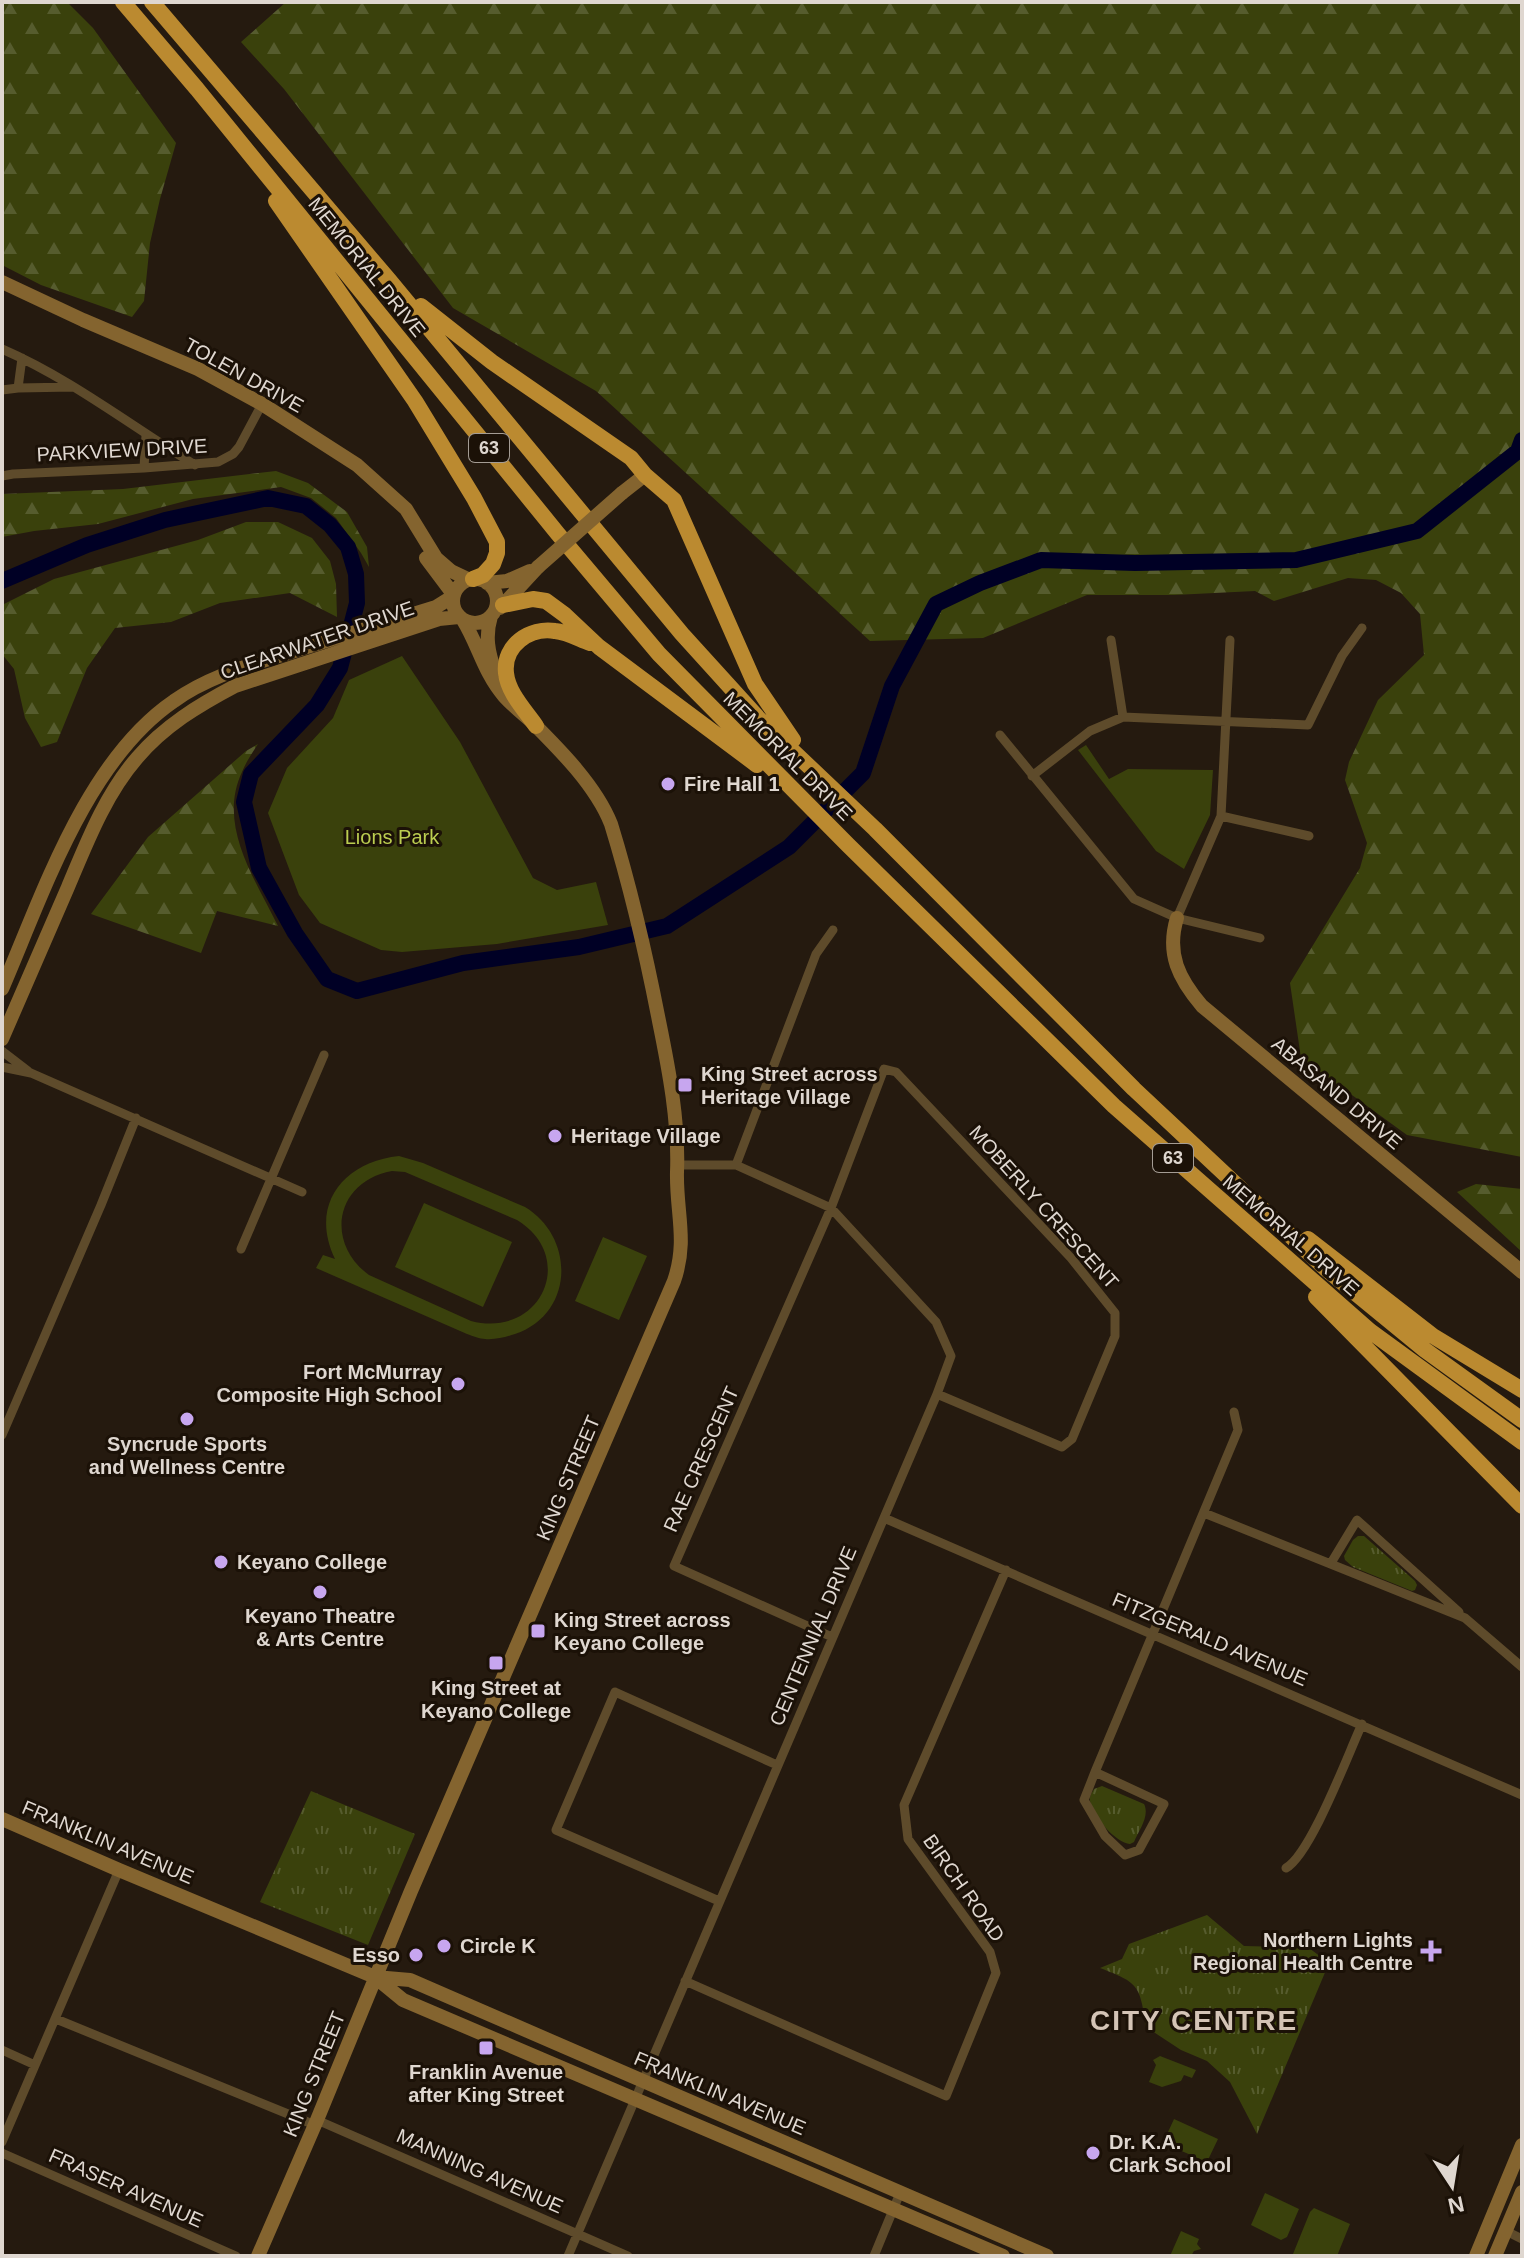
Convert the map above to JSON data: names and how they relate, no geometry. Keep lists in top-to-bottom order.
{
  "streets": {
    "highway": ["MEMORIAL DRIVE", "63"],
    "main road": [
      "TOLEN DRIVE",
      "CLEARWATER DRIVE",
      "ABASAND DRIVE",
      "KING STREET",
      "FRANKLIN AVENUE"
    ],
    "street": [
      "PARKVIEW DRIVE",
      "MOBERLY CRESCENT",
      "RAE CRESCENT",
      "CENTENNIAL DRIVE",
      "FITZGERALD AVENUE",
      "BIRCH ROAD",
      "MANNING AVENUE",
      "FRASER AVENUE"
    ]
  },
  "crossings": [
    ["TOLEN DRIVE", "PARKVIEW DRIVE"],
    ["TOLEN DRIVE", "CLEARWATER DRIVE"],
    ["TOLEN DRIVE", "KING STREET"],
    ["CLEARWATER DRIVE", "KING STREET"],
    ["MOBERLY CRESCENT", "RAE CRESCENT"],
    ["MOBERLY CRESCENT", "CENTENNIAL DRIVE"],
    ["RAE CRESCENT", "CENTENNIAL DRIVE"],
    ["KING STREET", "CENTENNIAL DRIVE"],
    ["KING STREET", "FRANKLIN AVENUE"],
    ["KING STREET", "MANNING AVENUE"],
    ["CENTENNIAL DRIVE", "FITZGERALD AVENUE"],
    ["CENTENNIAL DRIVE", "FRANKLIN AVENUE"],
    ["CENTENNIAL DRIVE", "BIRCH ROAD"],
    ["CENTENNIAL DRIVE", "MANNING AVENUE"],
    ["FITZGERALD AVENUE", "BIRCH ROAD"]
  ],
  "districts": ["CITY CENTRE"],
  "parks": ["Lions Park"],
  "places": {
    "other": [
      "Fire Hall 1",
      "Heritage Village",
      "Fort McMurray Composite High School",
      "Syncrude Sports and Wellness Centre",
      "Keyano College",
      "Keyano Theatre & Arts Centre",
      "Circle K",
      "Esso",
      "Dr. K.A. Clark School"
    ],
    "transit": [
      "King Street across Heritage Village",
      "King Street across Keyano College",
      "King Street at Keyano College",
      "Franklin Avenue after King Street"
    ],
    "health": ["Northern Lights Regional Health Centre"]
  },
  "north": "bottom"
}
